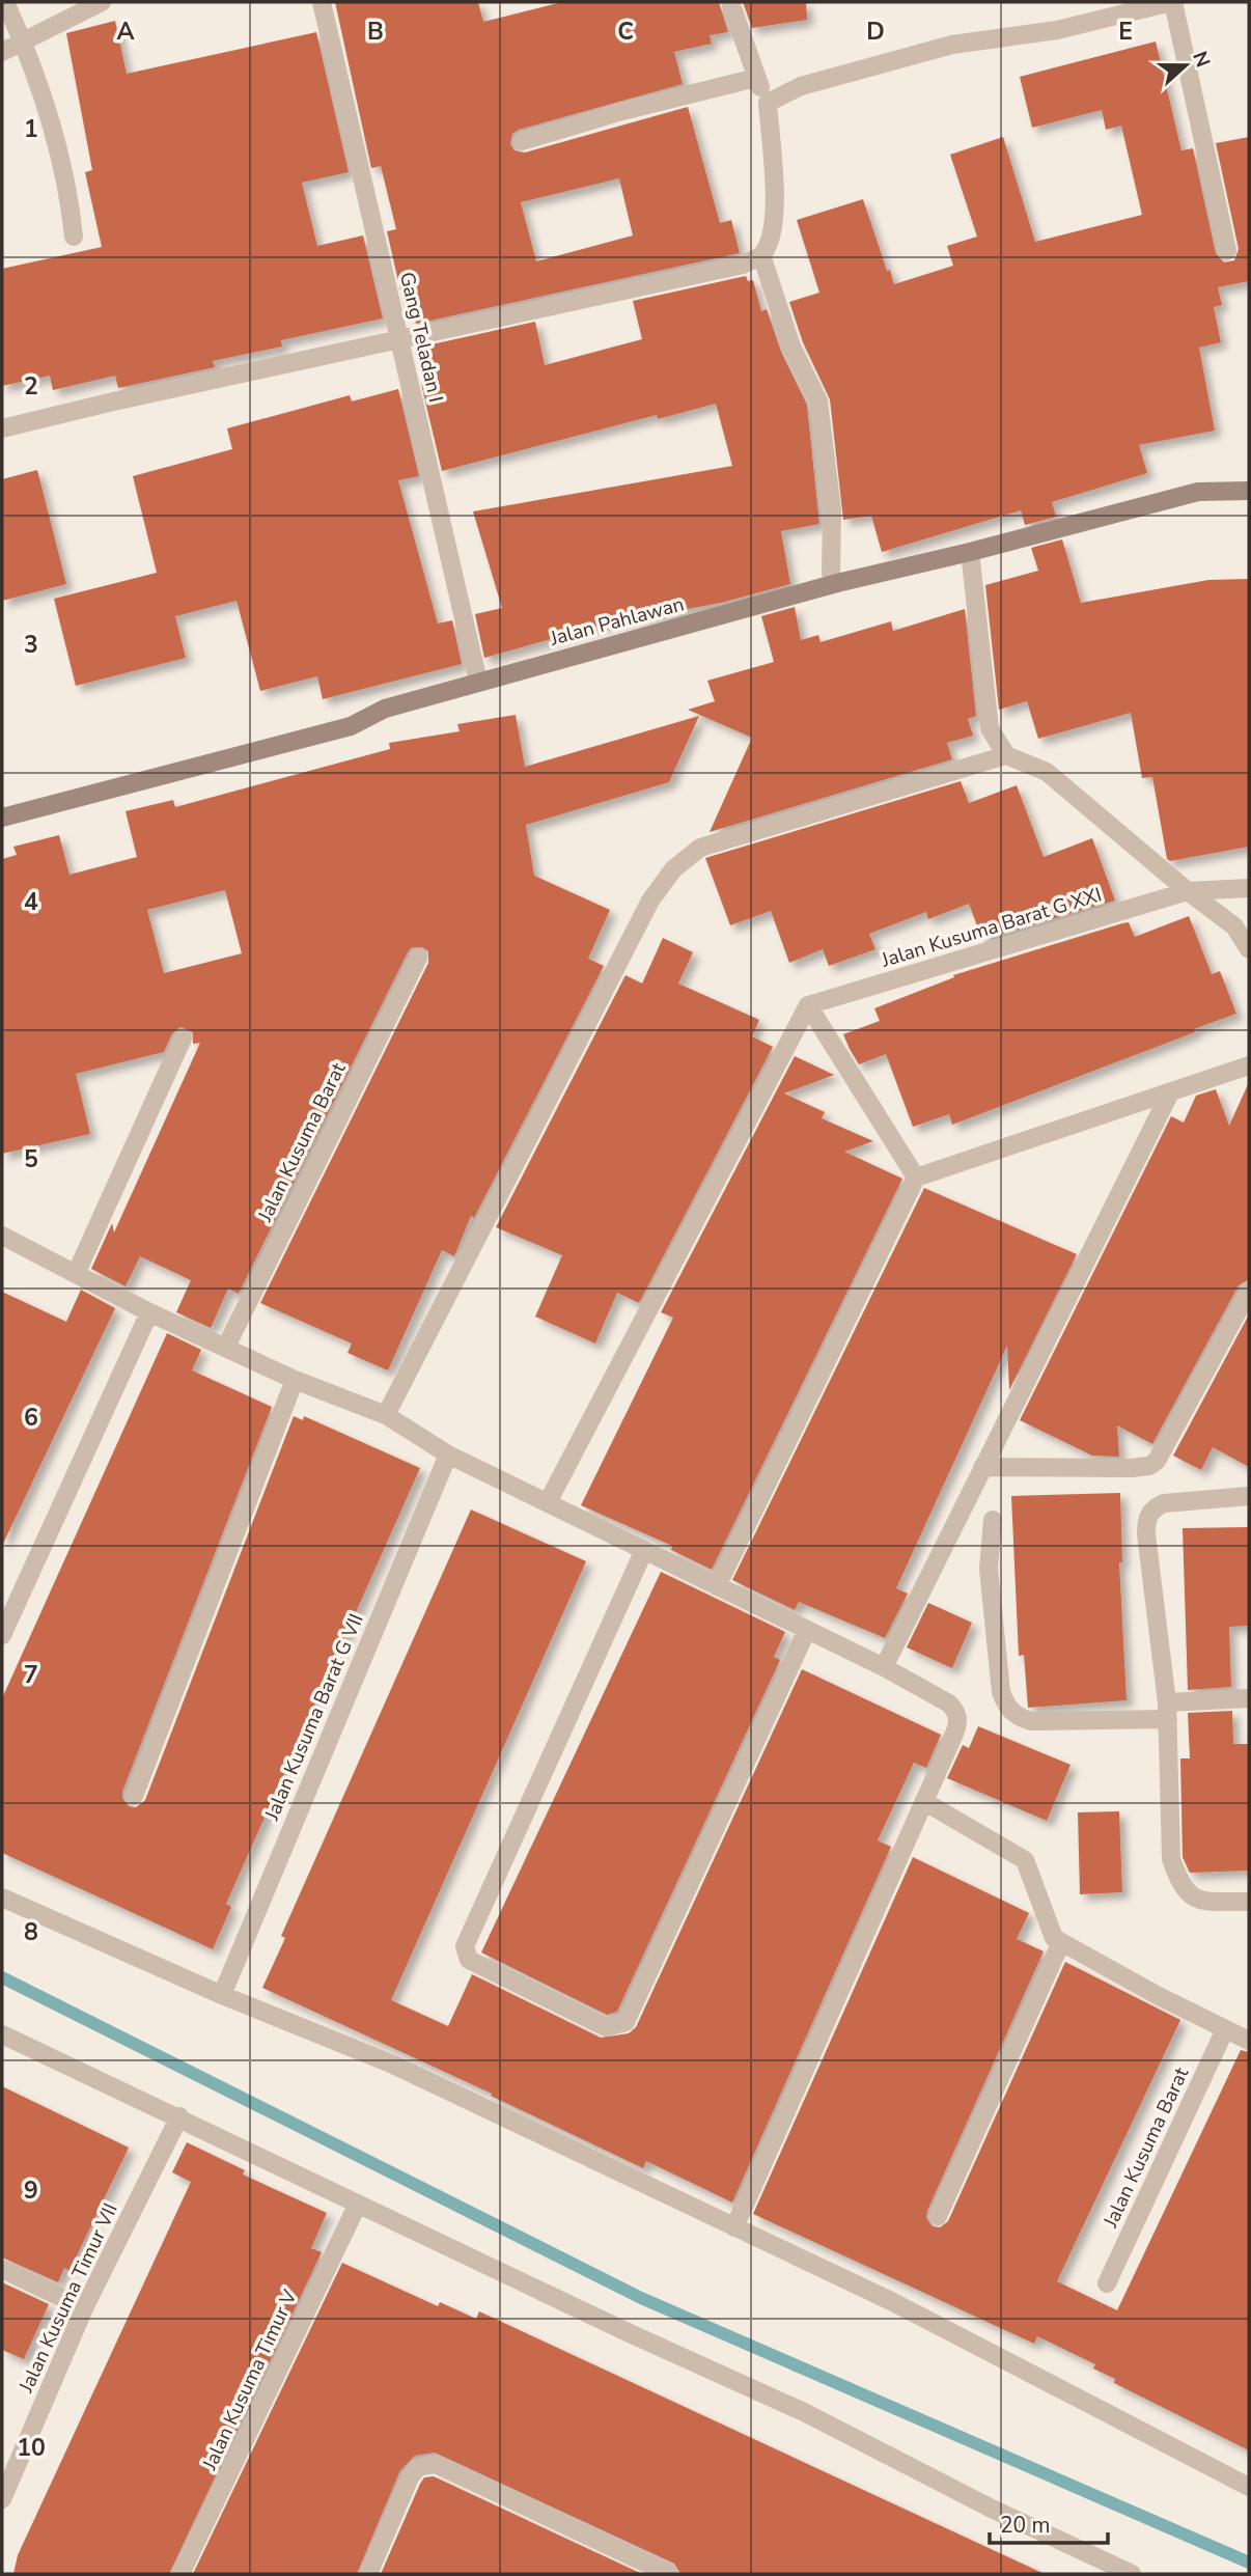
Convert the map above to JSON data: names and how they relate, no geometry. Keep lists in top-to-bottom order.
{
  "streets": {
    "street": [
      "Gang Teladan I",
      "Jalan Pahlawan",
      "Jalan Kusuma Barat G XXI",
      "Jalan Kusuma Barat",
      "Jalan Kusuma Barat G VII",
      "Jalan Kusuma Timur VII",
      "Jalan Kusuma Timur V"
    ]
  },
  "crossings": [
    ["Gang Teladan I", "Jalan Pahlawan"]
  ],
  "scale_bar": "20 m",
  "north": "right",
  "grid": {
    "columns": [
      "A",
      "B",
      "C",
      "D",
      "E"
    ],
    "rows": [
      "1",
      "2",
      "3",
      "4",
      "5",
      "6",
      "7",
      "8",
      "9",
      "10"
    ]
  }
}
